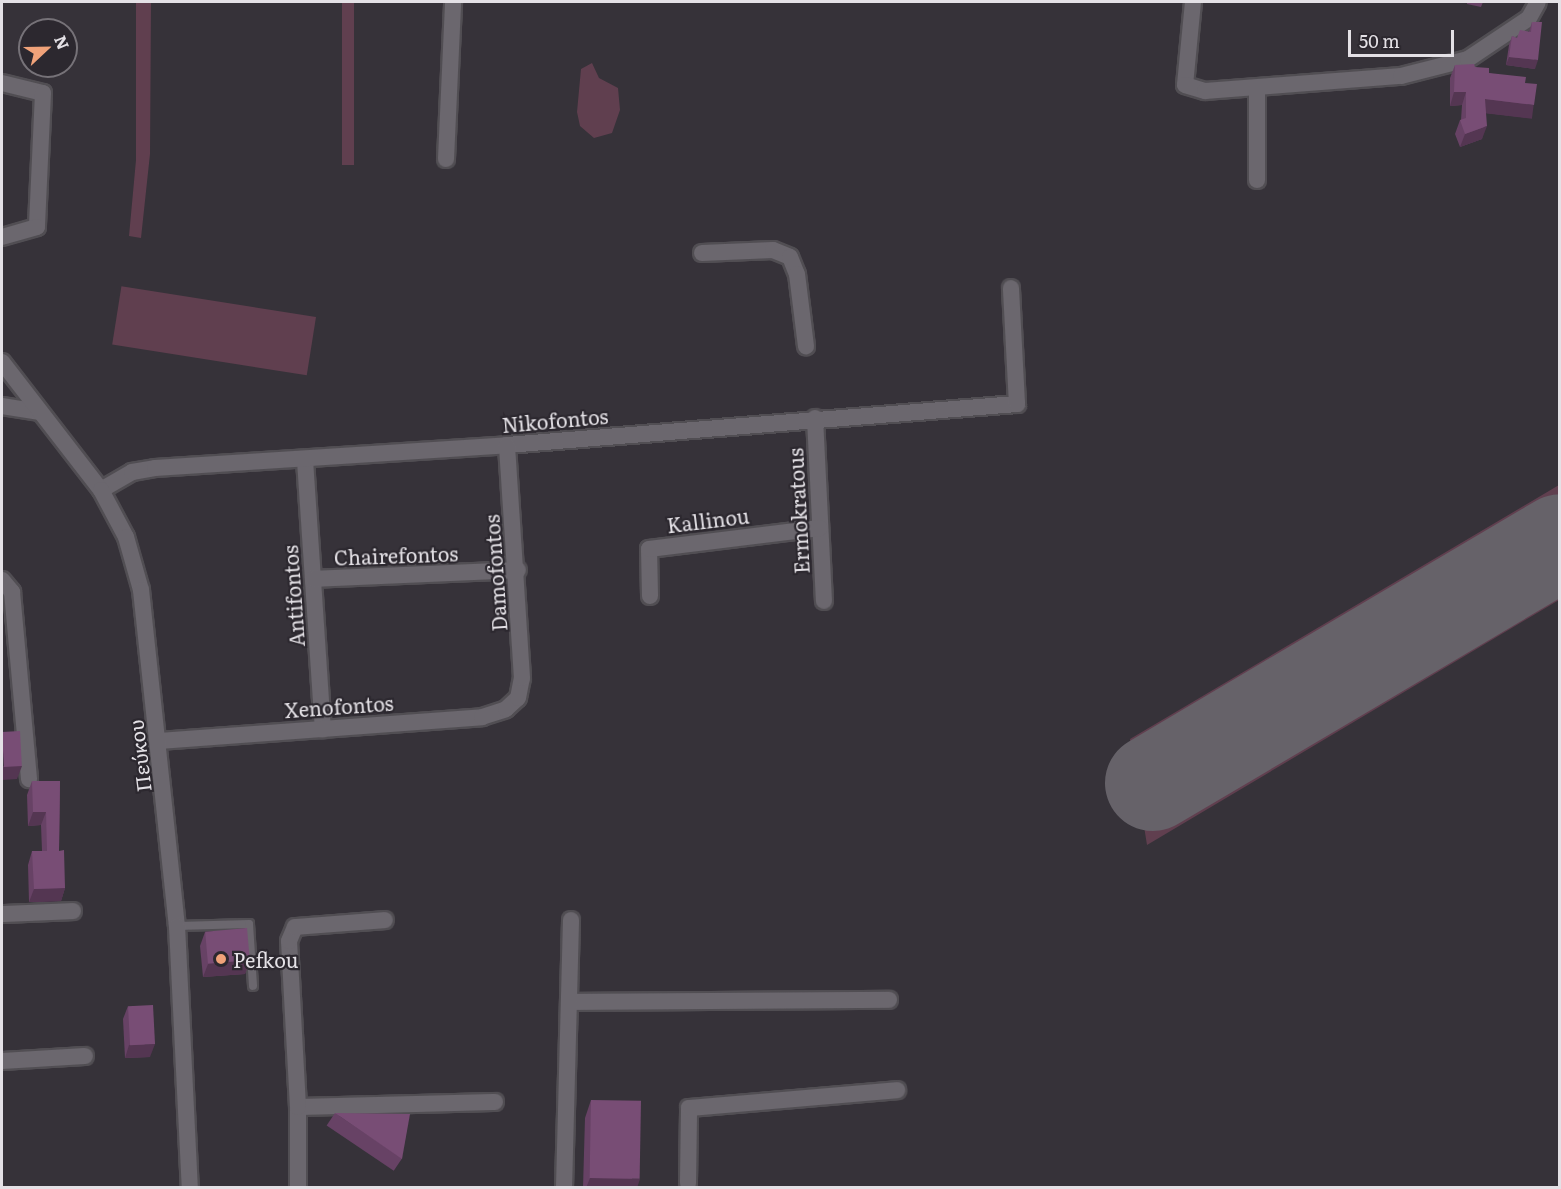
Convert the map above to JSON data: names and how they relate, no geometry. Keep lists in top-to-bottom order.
{
  "streets": {
    "street": [
      "Nikofontos",
      "Ermokratous",
      "Kallinou",
      "Chairefontos",
      "Damofontos",
      "Antifontos",
      "Xenofontos",
      "Πεύκου"
    ]
  },
  "crossings": [
    ["Nikofontos", "Ermokratous"],
    ["Nikofontos", "Damofontos"],
    ["Nikofontos", "Antifontos"],
    ["Nikofontos", "Πεύκου"],
    ["Ermokratous", "Kallinou"],
    ["Chairefontos", "Damofontos"],
    ["Chairefontos", "Antifontos"],
    ["Damofontos", "Xenofontos"],
    ["Antifontos", "Xenofontos"],
    ["Xenofontos", "Πεύκου"]
  ],
  "places": ["Pefkou"],
  "scale_bar": "50 m",
  "north": "right"
}
